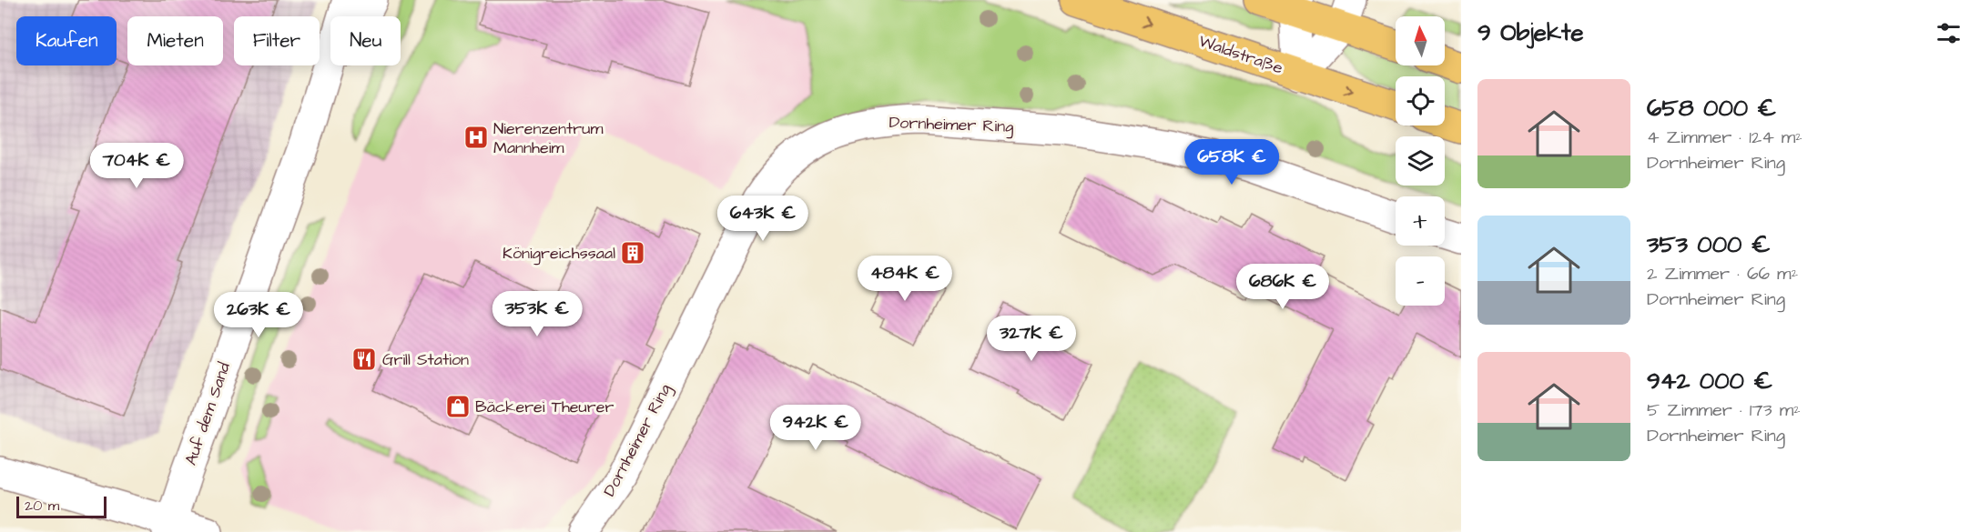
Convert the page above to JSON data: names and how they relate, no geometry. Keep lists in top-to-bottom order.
{
  "streets": {
    "main road": ["Waldstraße"],
    "street": ["Dornheimer Ring", "Auf dem Sand"]
  },
  "places": {
    "hospital": ["Nierenzentrum Mannheim"],
    "building": ["Königreichssaal"],
    "restaurant": ["Grill Station"],
    "shop": ["Bäckerei Theurer"]
  },
  "scale_bar": "20 m",
  "north": "top",
  "page": {
    "heading": "9 Objekte",
    "map_buttons": ["+", "−"],
    "chip": [
      "Kaufen",
      "Mieten",
      "Filter",
      "Neu"
    ],
    "list": [
      {
        "name": "658 000 €",
        "note": "4 Zimmer · 124 m² · Dornheimer Ring"
      },
      {
        "name": "353 000 €",
        "note": "2 Zimmer · 66 m² · Dornheimer Ring"
      },
      {
        "name": "942 000 €",
        "note": "5 Zimmer · 173 m² · Dornheimer Ring"
      }
    ],
    "price": [
      "658K €",
      "704K €",
      "643K €",
      "484K €",
      "686K €",
      "353K €",
      "263K €",
      "327K €",
      "942K €"
    ],
    "scale": "20 m"
  }
}
